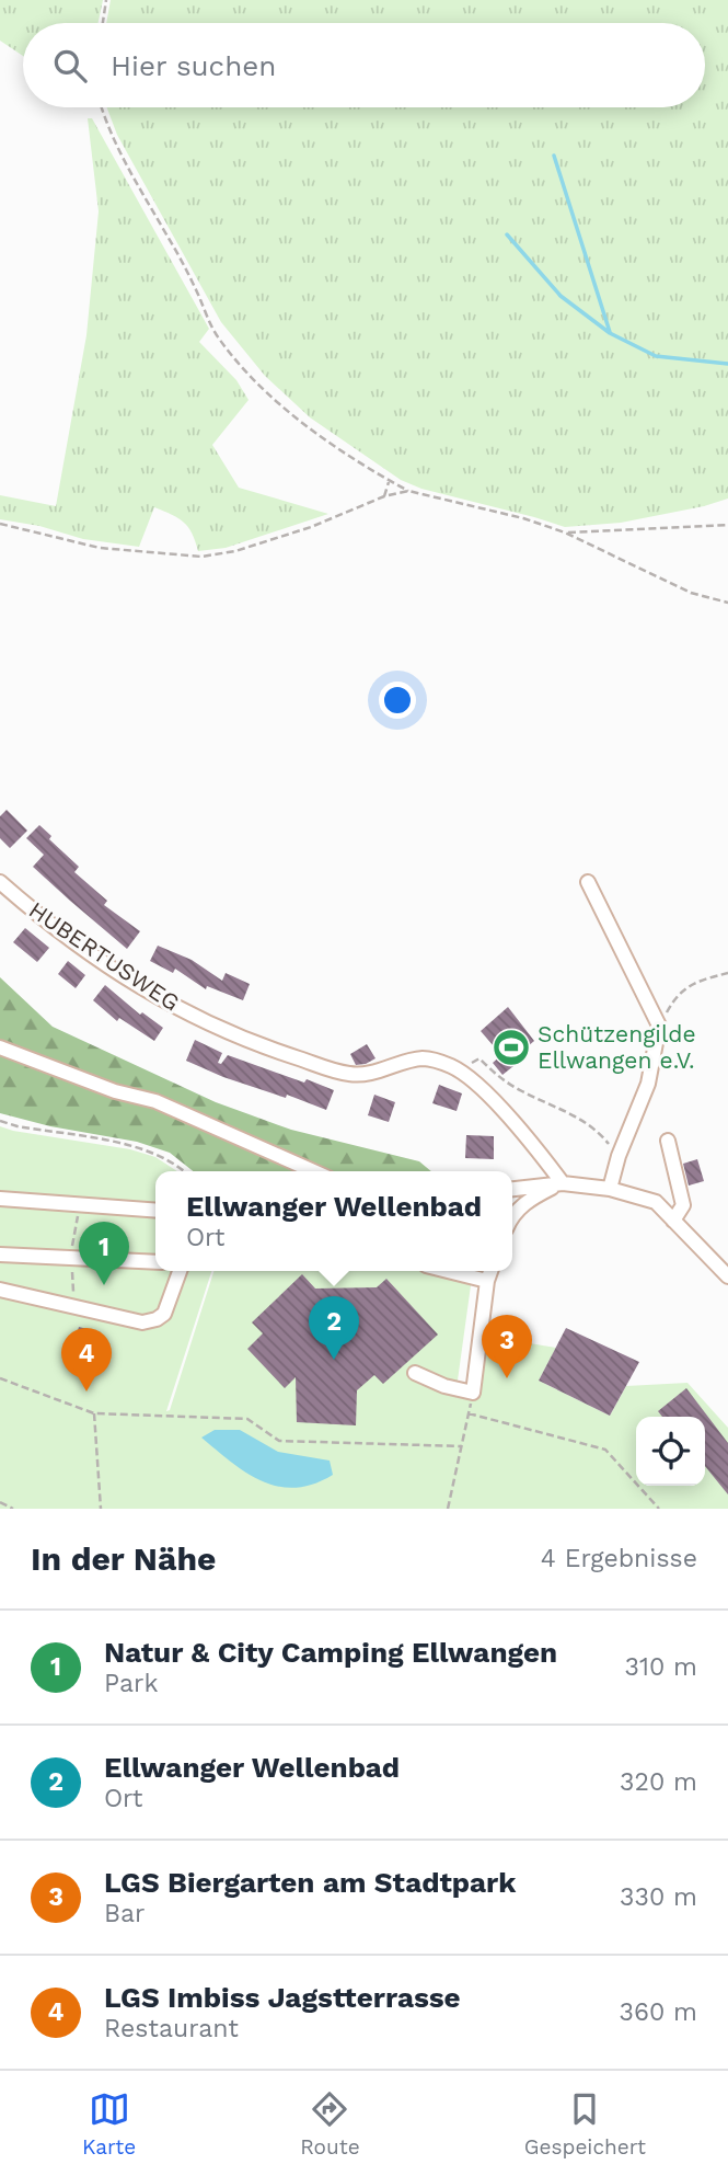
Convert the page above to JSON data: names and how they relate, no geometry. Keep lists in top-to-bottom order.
{
  "streets": {
    "street": ["HUBERTUSWEG"]
  },
  "places": {
    "sports": ["Schützengilde Ellwangen e.V."]
  },
  "page": {
    "search": "Hier suchen",
    "popup": ["Ellwanger Wellenbad", "Ort"],
    "pins": [
      "1",
      "2",
      "3",
      "4"
    ],
    "heading": ["In der Nähe", "4 Ergebnisse"],
    "list": [
      {
        "mark": "1",
        "name": "Natur & City Camping Ellwangen",
        "note": "Park",
        "value": "310 m"
      },
      {
        "mark": "2",
        "name": "Ellwanger Wellenbad",
        "note": "Ort",
        "value": "320 m"
      },
      {
        "mark": "3",
        "name": "LGS Biergarten am Stadtpark",
        "note": "Bar",
        "value": "330 m"
      },
      {
        "mark": "4",
        "name": "LGS Imbiss Jagstterrasse",
        "note": "Restaurant",
        "value": "360 m"
      }
    ],
    "nav": ["Karte", "Route", "Gespeichert"]
  }
}
